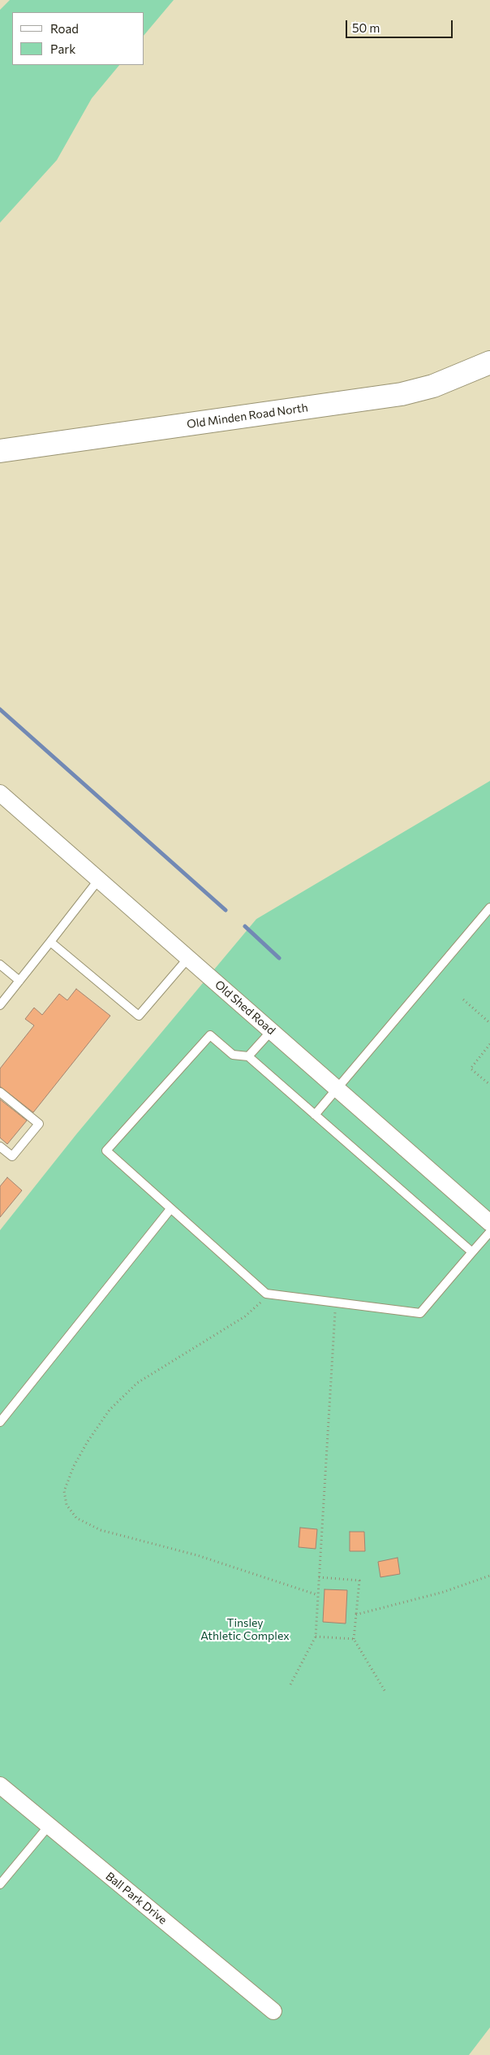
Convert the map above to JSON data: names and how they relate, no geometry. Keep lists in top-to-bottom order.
{
  "streets": {
    "street": ["Old Minden Road North", "Old Shed Road", "Ball Park Drive"]
  },
  "parks": ["Tinsley Athletic Complex"],
  "legend": ["Road", "Park"],
  "scale_bar": "50 m"
}
